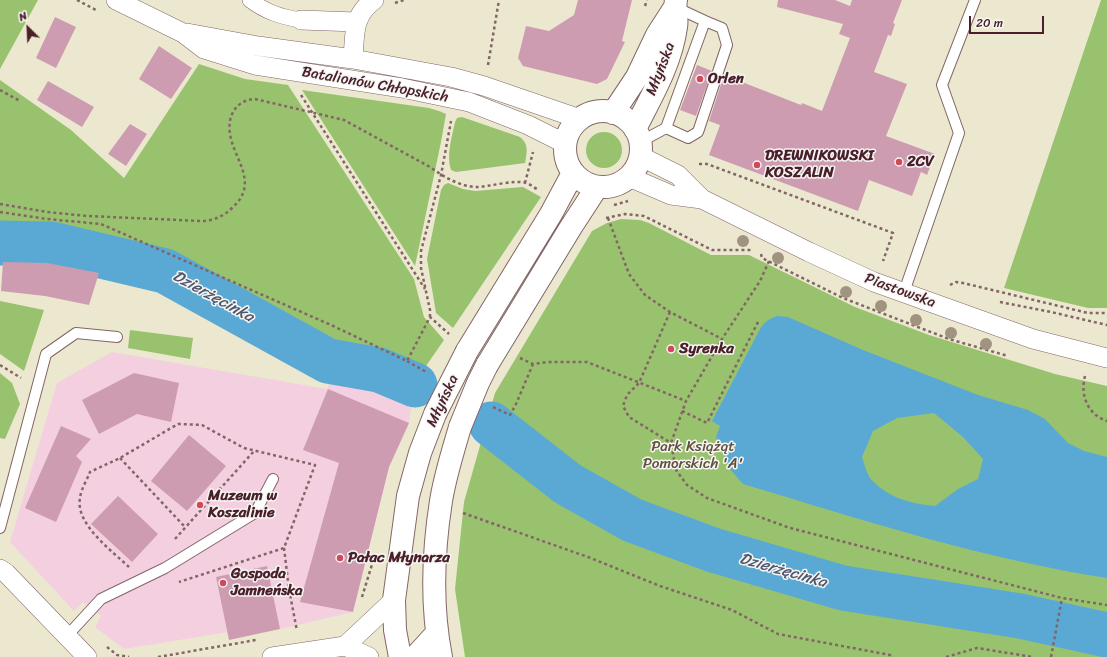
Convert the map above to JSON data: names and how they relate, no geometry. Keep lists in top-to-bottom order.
{
  "streets": {
    "street": ["Młyńska", "Batalionów Chłopskich", "Piastowska"]
  },
  "crossings": [
    ["Młyńska", "Batalionów Chłopskich"],
    ["Młyńska", "Piastowska"],
    ["Batalionów Chłopskich", "Piastowska"]
  ],
  "water": ["Dzierżęcinka"],
  "parks": ["Park Książąt Pomorskich 'A'"],
  "places": [
    "Orlen",
    "2CV",
    "DREWNIKOWSKI KOSZALIN",
    "Syrenka",
    "Muzeum w Koszalinie",
    "Pałac Młynarza",
    "Gospoda Jamneńska"
  ],
  "scale_bar": "20 m",
  "north": "top left"
}
